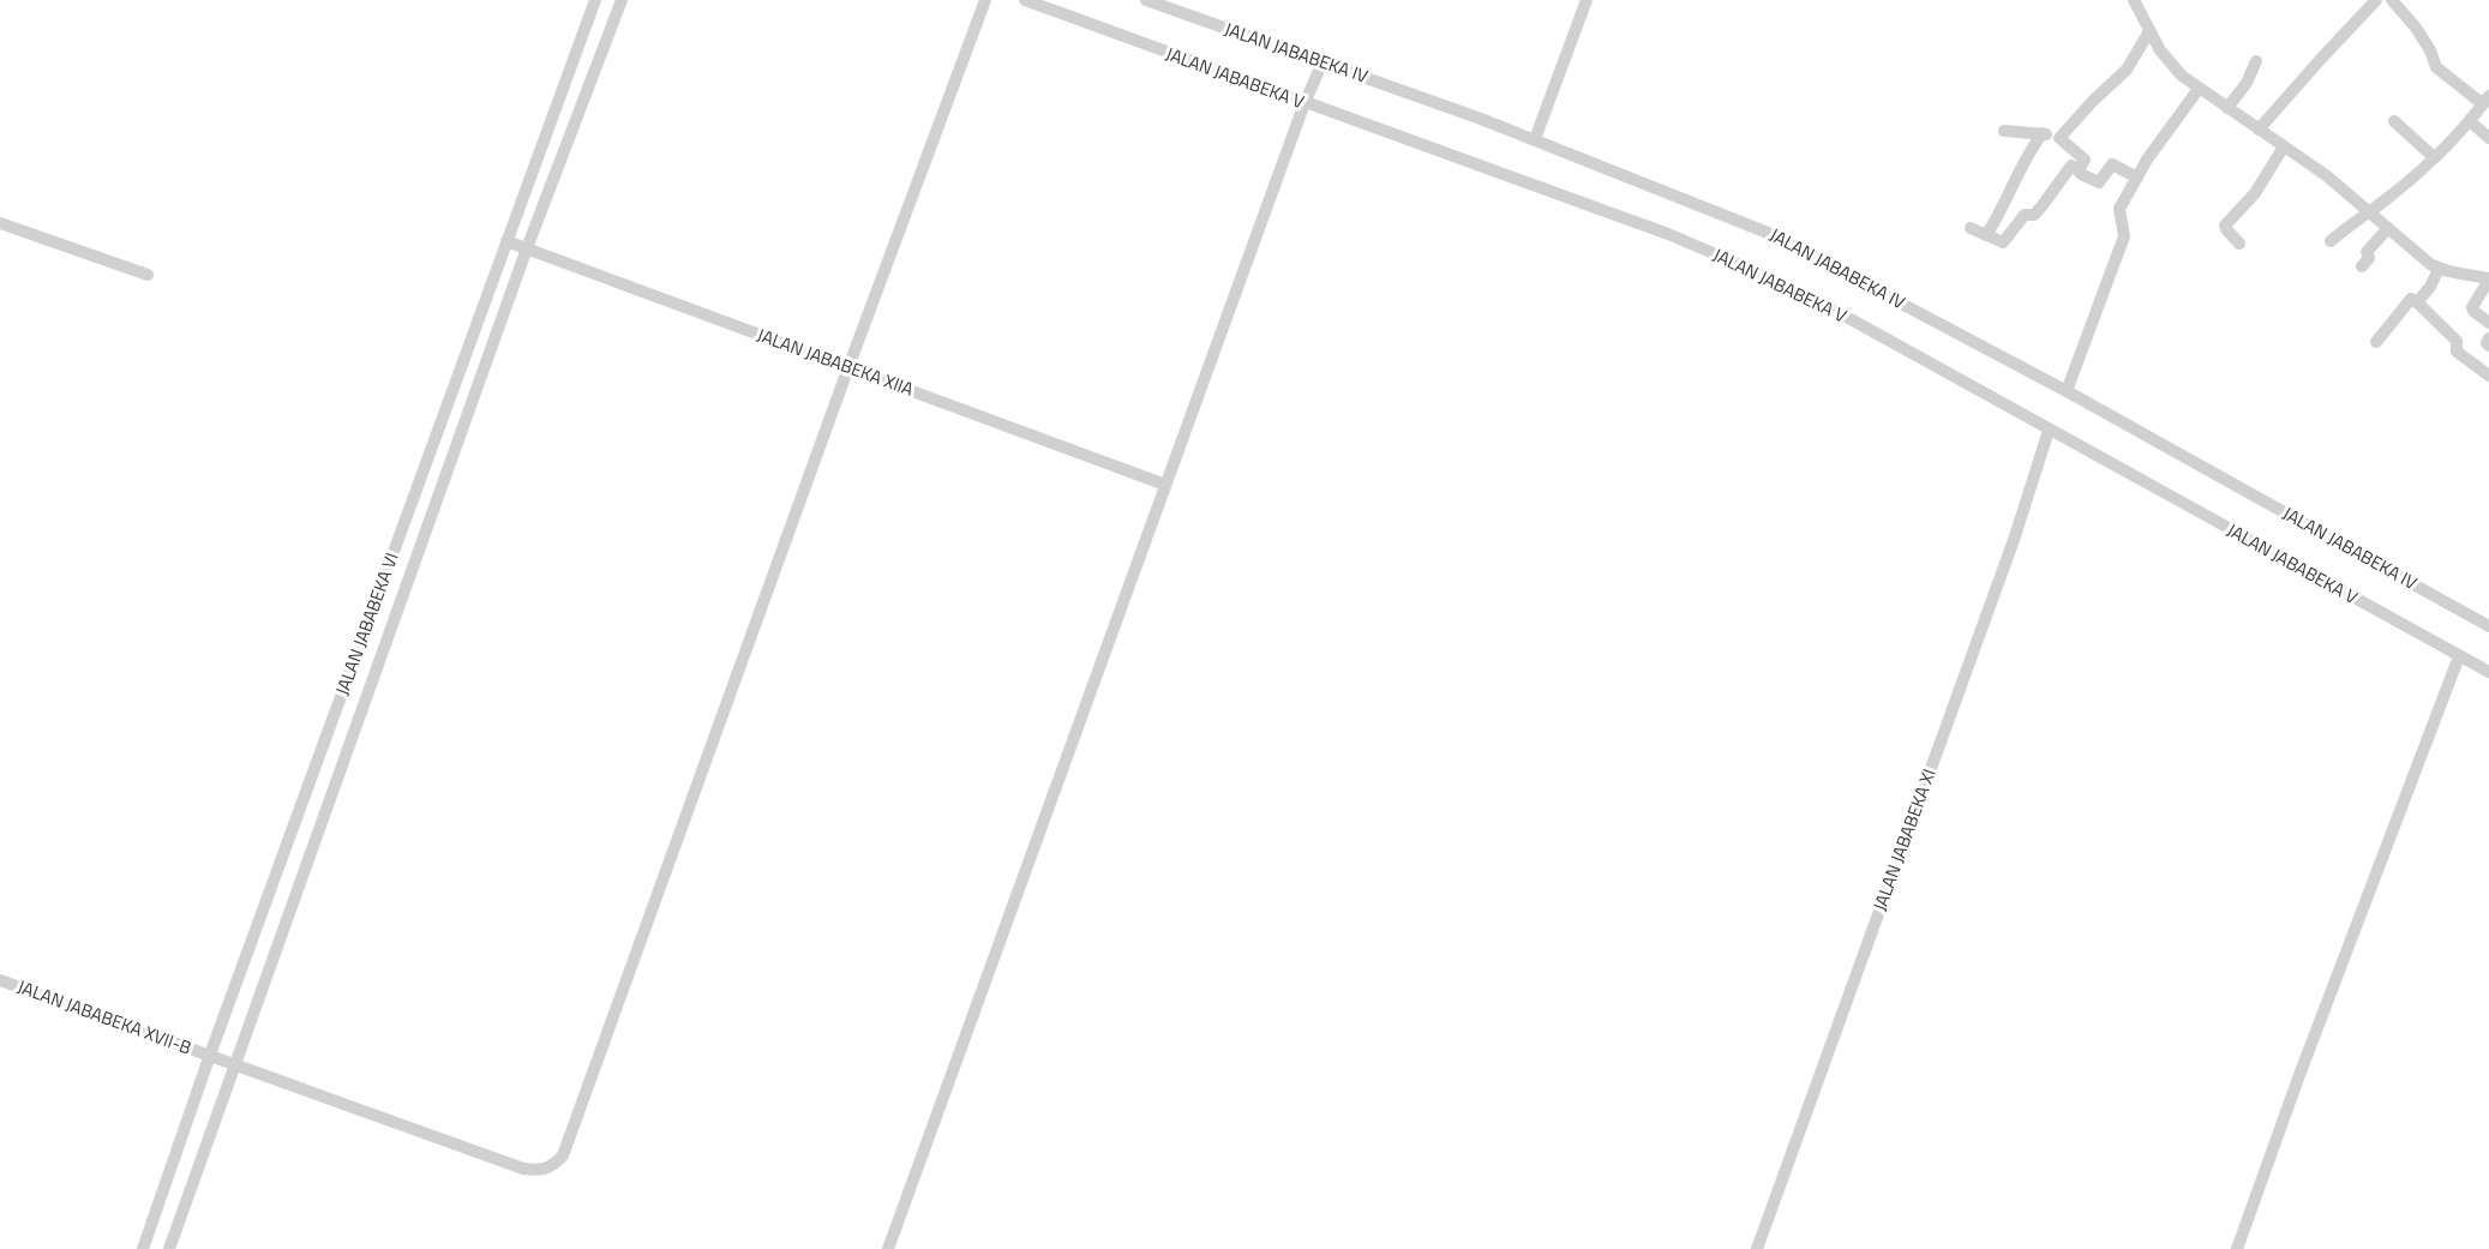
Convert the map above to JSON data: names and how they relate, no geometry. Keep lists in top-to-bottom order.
{
  "streets": {
    "street": [
      "JALAN JABABEKA IV",
      "JALAN JABABEKA V",
      "JALAN JABABEKA XIIA",
      "JALAN JABABEKA VI",
      "JALAN JABABEKA XI",
      "JALAN JABABEKA XVII-B"
    ]
  },
  "crossings": [
    ["JALAN JABABEKA V", "JALAN JABABEKA XI"],
    ["JALAN JABABEKA XIIA", "JALAN JABABEKA VI"],
    ["JALAN JABABEKA XIIA", "JALAN JABABEKA XVII-B"],
    ["JALAN JABABEKA VI", "JALAN JABABEKA XVII-B"]
  ]
}
